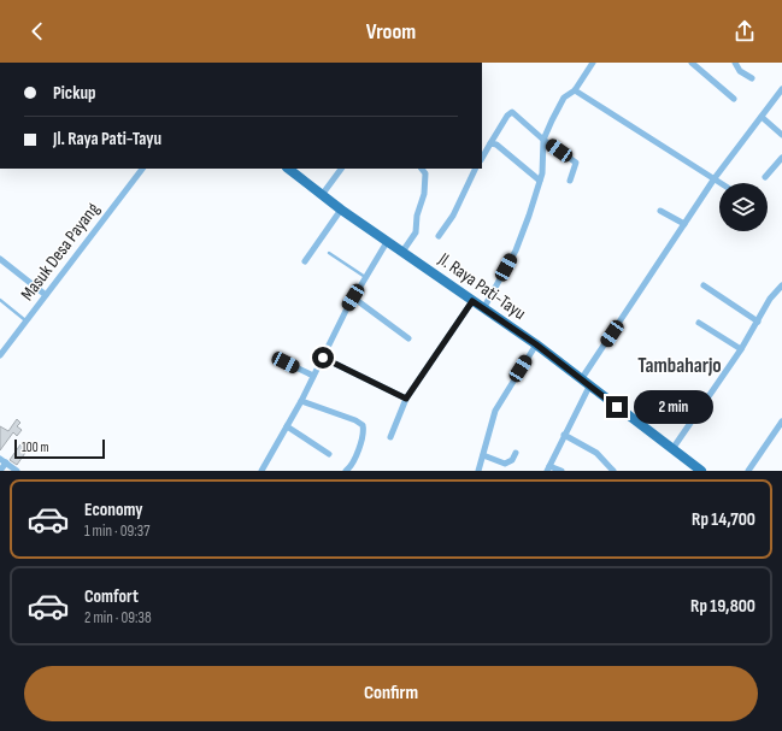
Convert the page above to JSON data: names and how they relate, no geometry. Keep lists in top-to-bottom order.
{
  "streets": {
    "main road": ["Jl. Raya Pati-Tayu"],
    "street": ["Masuk Desa Payang"]
  },
  "districts": ["Tambaharjo"],
  "scale_bar": "100 m",
  "page": {
    "header": "Vroom",
    "banner": ["Pickup", "Jl. Raya Pati-Tayu"],
    "bubble": "2 min",
    "scale": "100 m",
    "list": [
      {
        "name": "Economy",
        "note": "1 min · 09:37",
        "value": "Rp 14,700"
      },
      {
        "name": "Comfort",
        "note": "2 min · 09:38",
        "value": "Rp 19,800"
      }
    ],
    "buttons": "Confirm"
  }
}
